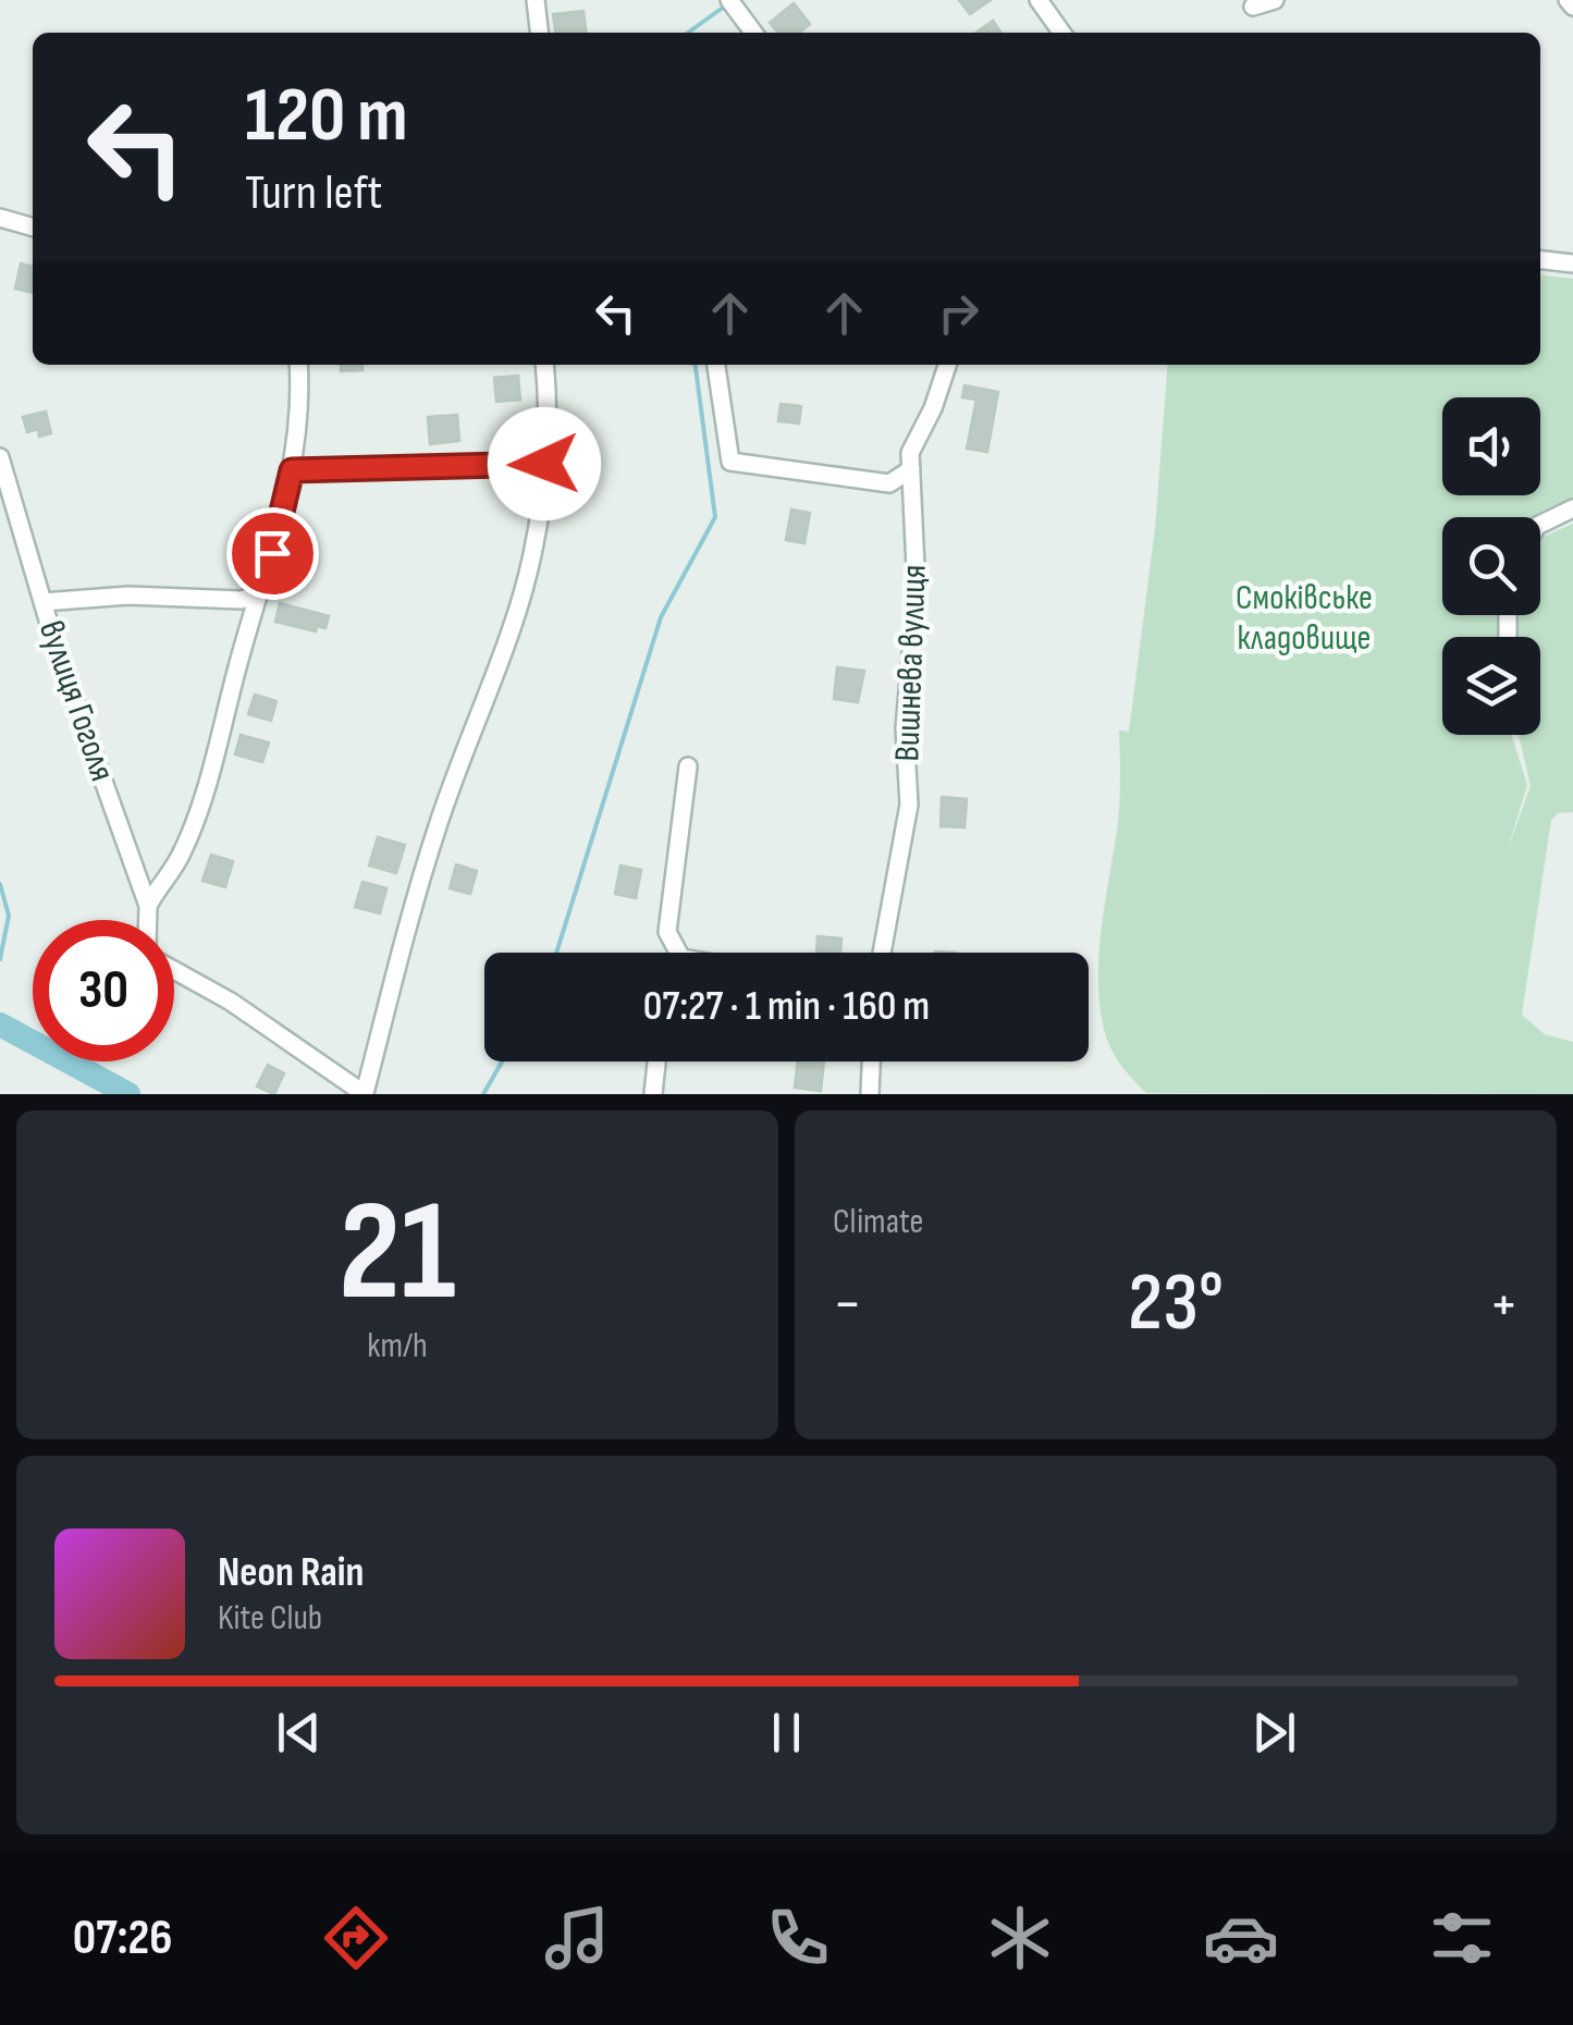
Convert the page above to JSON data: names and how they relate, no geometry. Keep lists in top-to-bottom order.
{
  "streets": {
    "street": ["Вишнева вулиця", "вулиця Гоголя"]
  },
  "parks": ["Смоківське кладовище"],
  "page": {
    "turn": ["120 m", "Turn left"],
    "limit": "30",
    "trip": "07:27 · 1 min · 160 m",
    "tile": [
      ["21", "km/h"],
      "Climate"
    ],
    "heat": ["−", "23°", "+"],
    "song": ["Neon Rain", "Kite Club"],
    "tabs": "07:26"
  }
}
